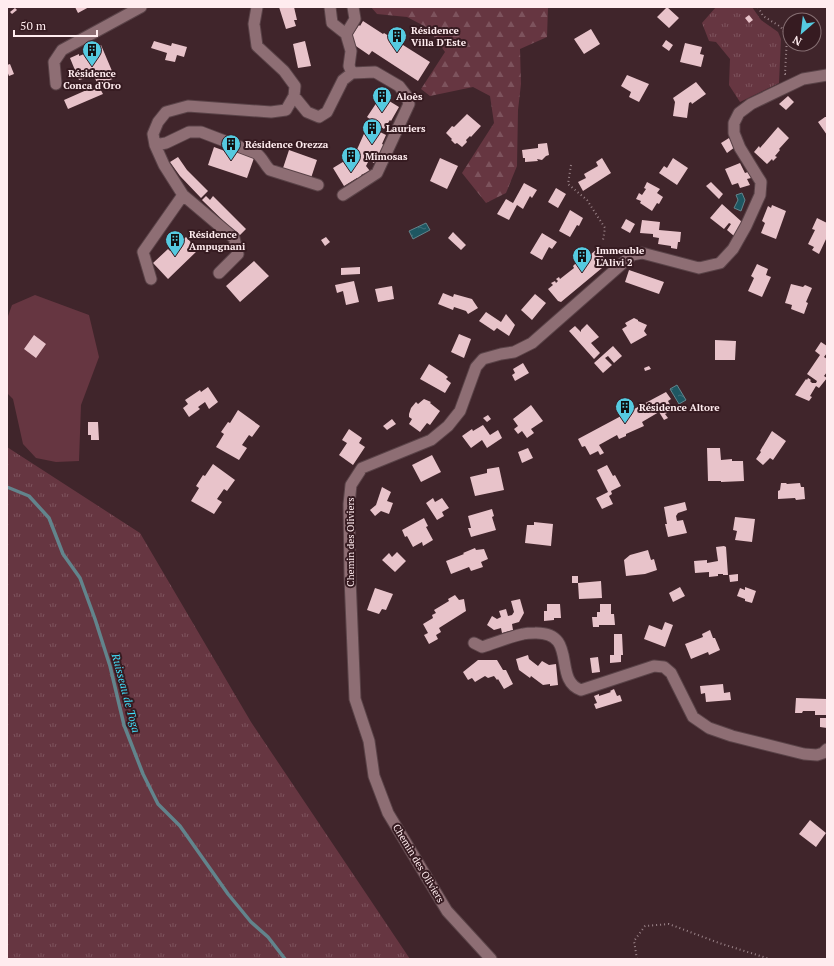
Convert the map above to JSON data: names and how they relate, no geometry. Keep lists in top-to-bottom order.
{
  "streets": {
    "street": ["Chemin des Oliviers"]
  },
  "water": ["Ruisseau de Toga"],
  "places": {
    "building": [
      "Résidence Villa D'Este",
      "Résidence Conca d'Oro",
      "Aloès",
      "Lauriers",
      "Résidence Orezza",
      "Mimosas",
      "Résidence Ampugnani",
      "Immeuble L'Alivi 2",
      "Résidence Altore"
    ]
  },
  "scale_bar": "50 m",
  "north": "bottom left"
}
